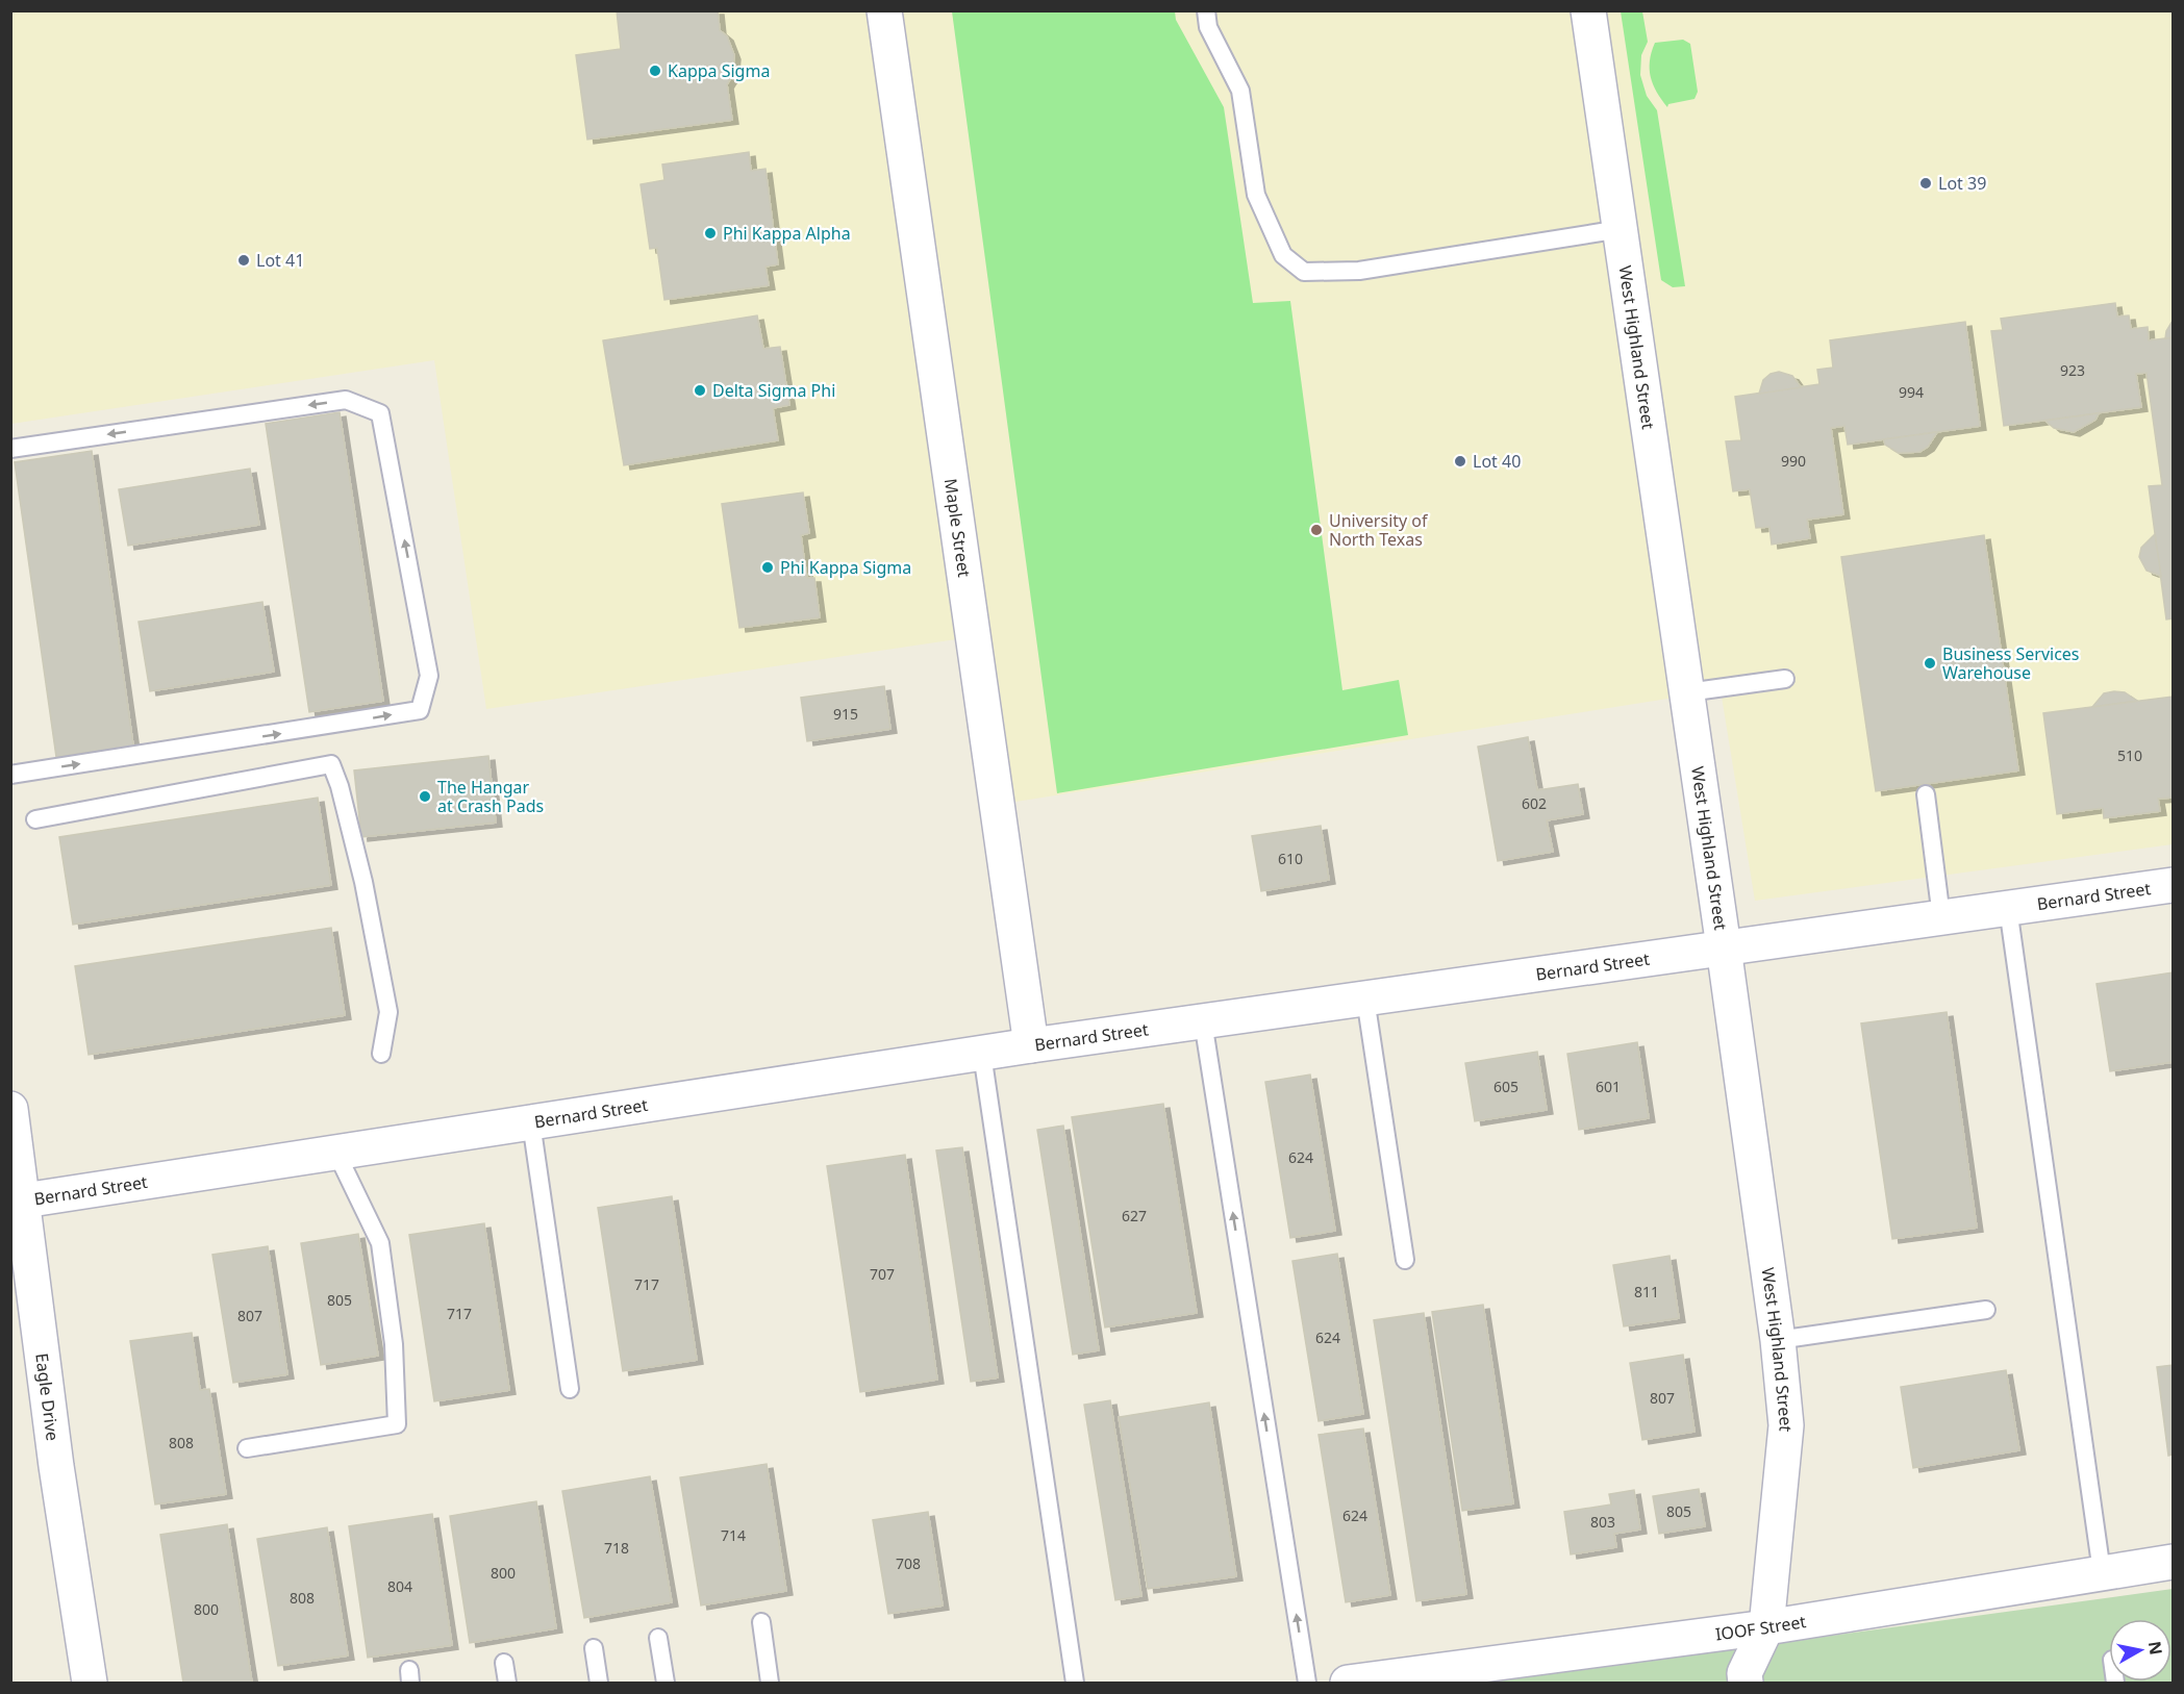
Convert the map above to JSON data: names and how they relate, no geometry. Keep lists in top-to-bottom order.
{
  "streets": {
    "street": [
      "West Highland Street",
      "Maple Street",
      "Bernard Street",
      "Eagle Drive",
      "IOOF Street"
    ]
  },
  "crossings": [
    ["West Highland Street", "Bernard Street"],
    ["West Highland Street", "IOOF Street"],
    ["Maple Street", "Bernard Street"],
    ["Bernard Street", "Eagle Drive"]
  ],
  "places": [
    "Kappa Sigma",
    "Lot 39",
    "Phi Kappa Alpha",
    "Lot 41",
    "Delta Sigma Phi",
    "Lot 40",
    "University of North Texas",
    "Phi Kappa Sigma",
    "Business Services Warehouse",
    "The Hangar at Crash Pads"
  ],
  "house_numbers": [
    "923",
    "994",
    "990",
    "915",
    "510",
    "602",
    "610",
    "605",
    "601",
    "624",
    "627",
    "707",
    "717",
    "811",
    "805",
    "717",
    "807",
    "624",
    "807",
    "808",
    "805",
    "624",
    "803",
    "714",
    "718",
    "708",
    "800",
    "804",
    "808",
    "800"
  ],
  "north": "right"
}
